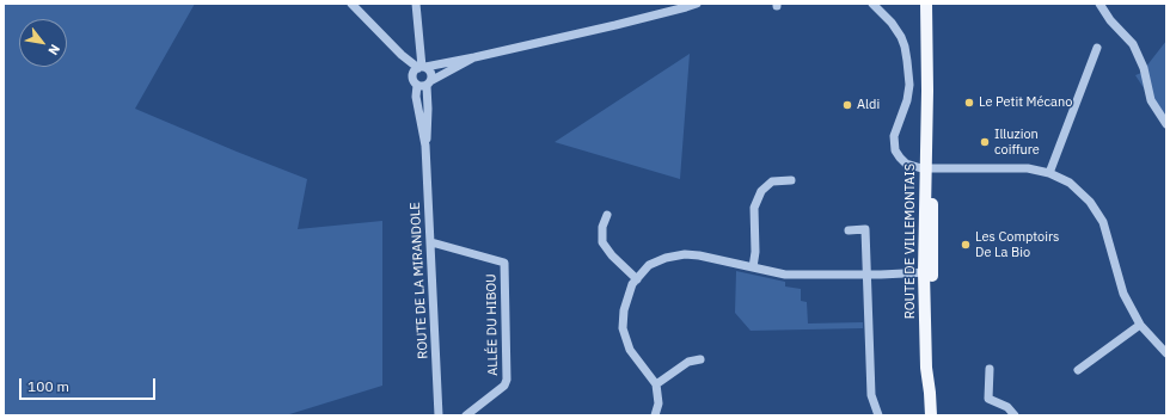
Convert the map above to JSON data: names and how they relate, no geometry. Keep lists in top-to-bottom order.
{
  "streets": {
    "main road": ["ROUTE DE VILLEMONTAIS"],
    "street": ["ROUTE DE LA MIRANDOLE", "ALLÉE DU HIBOU"]
  },
  "crossings": [
    ["ROUTE DE LA MIRANDOLE", "ALLÉE DU HIBOU"]
  ],
  "places": [
    "Le Petit Mécano",
    "Aldi",
    "Illuzion coiffure",
    "Les Comptoirs De La Bio"
  ],
  "scale_bar": "100 m",
  "north": "bottom right"
}
